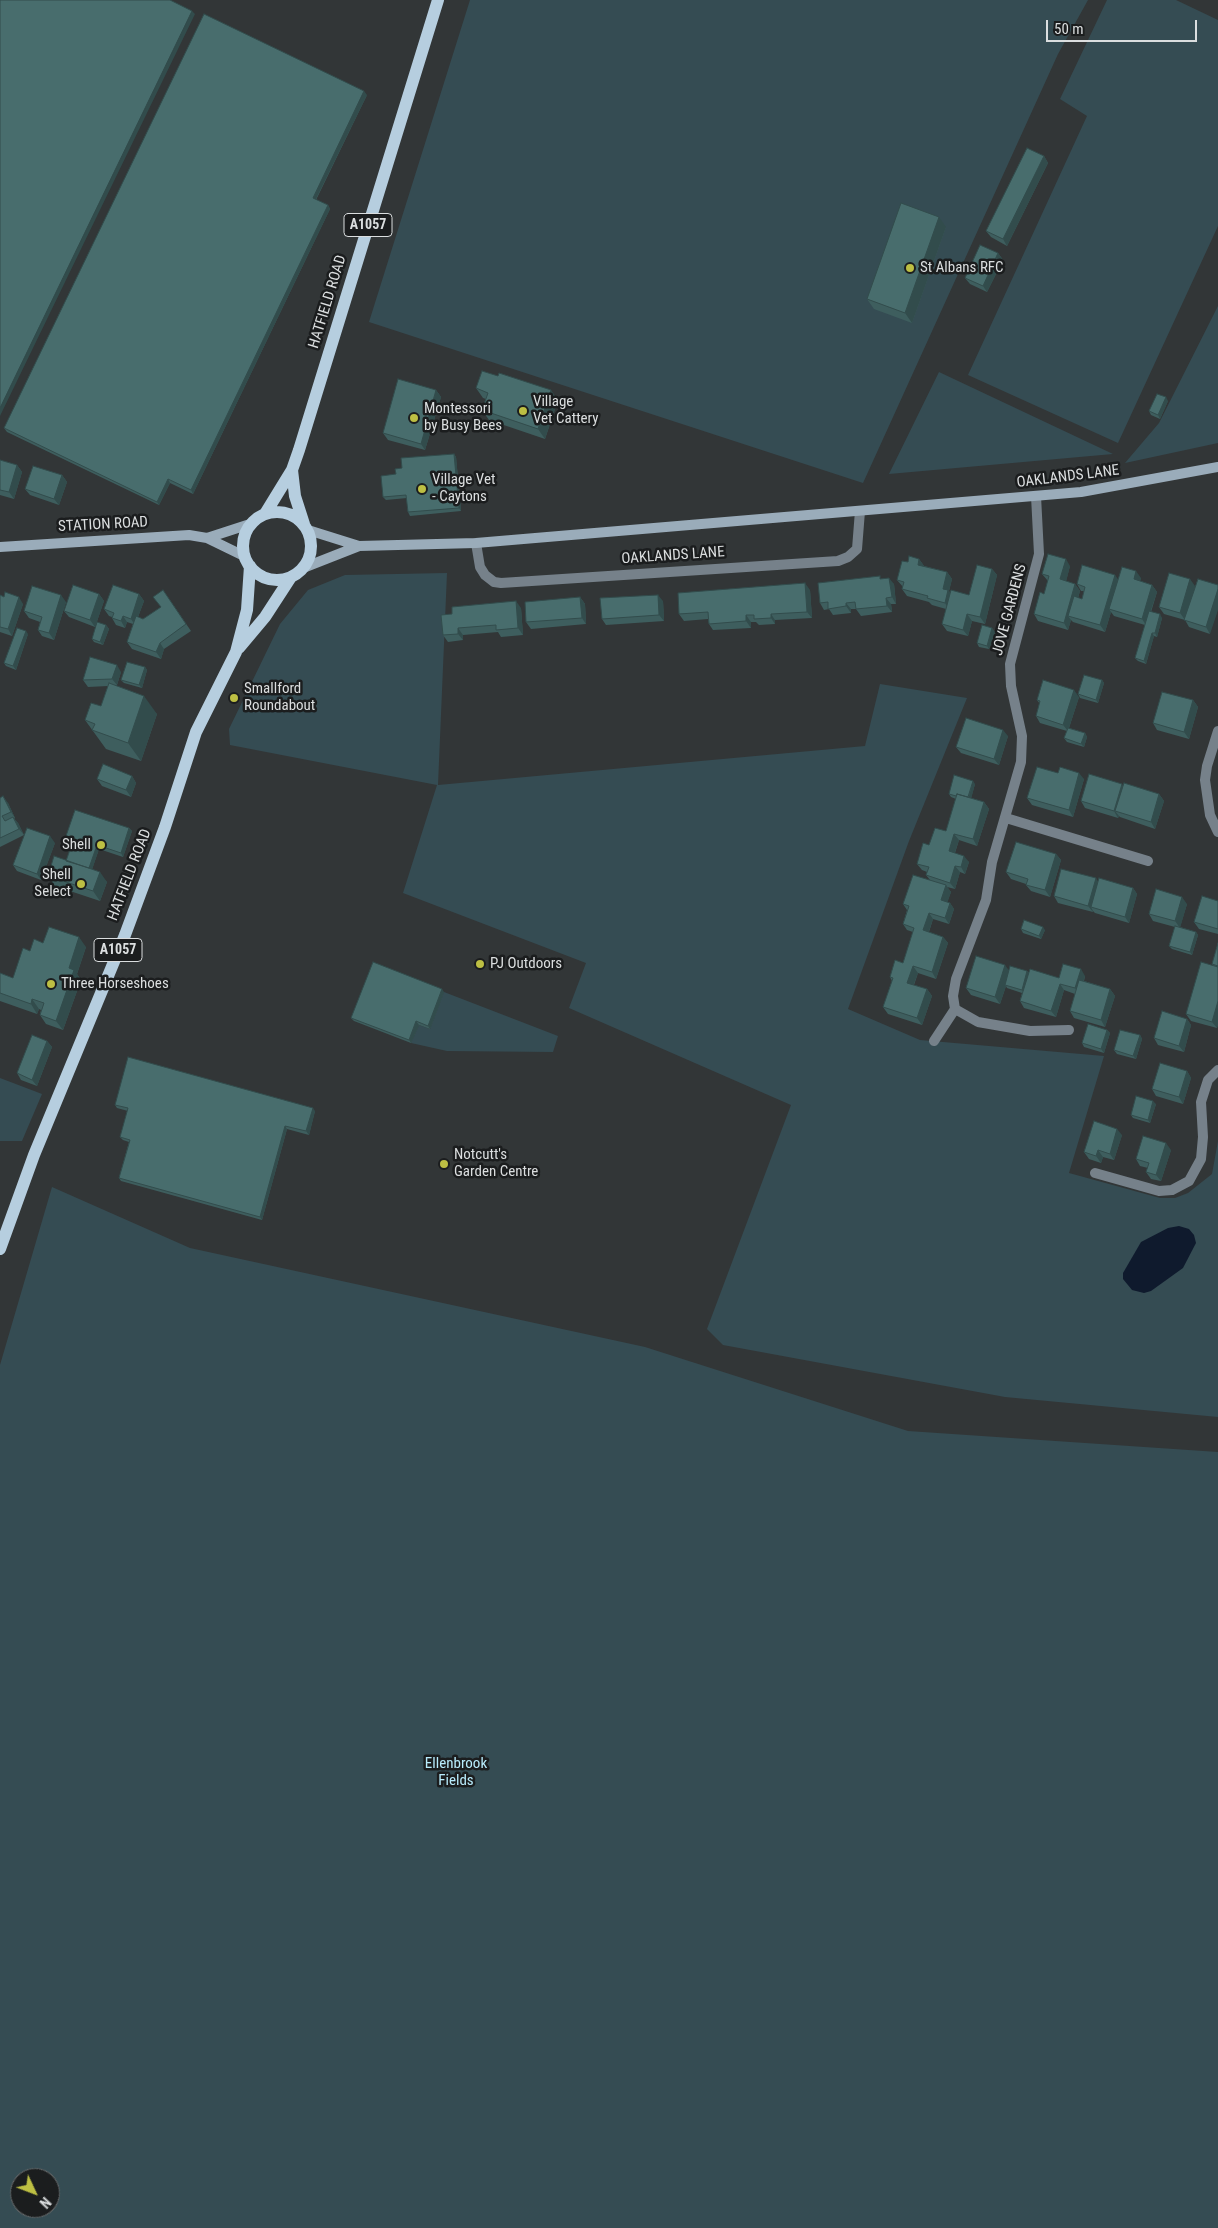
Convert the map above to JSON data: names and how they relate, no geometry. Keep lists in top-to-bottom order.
{
  "streets": {
    "main road": ["A1057", "HATFIELD ROAD"],
    "street": ["OAKLANDS LANE", "STATION ROAD", "JOVE GARDENS"]
  },
  "crossings": [
    ["HATFIELD ROAD", "OAKLANDS LANE"],
    ["HATFIELD ROAD", "STATION ROAD"],
    ["OAKLANDS LANE", "STATION ROAD"],
    ["OAKLANDS LANE", "JOVE GARDENS"]
  ],
  "parks": ["Ellenbrook Fields"],
  "places": [
    "St Albans RFC",
    "Village Vet Cattery",
    "Montessori by Busy Bees",
    "Village Vet - Caytons",
    "Smallford Roundabout",
    "Shell",
    "Shell Select",
    "PJ Outdoors",
    "Three Horseshoes",
    "Notcutt's Garden Centre"
  ],
  "scale_bar": "50 m",
  "north": "bottom right"
}
